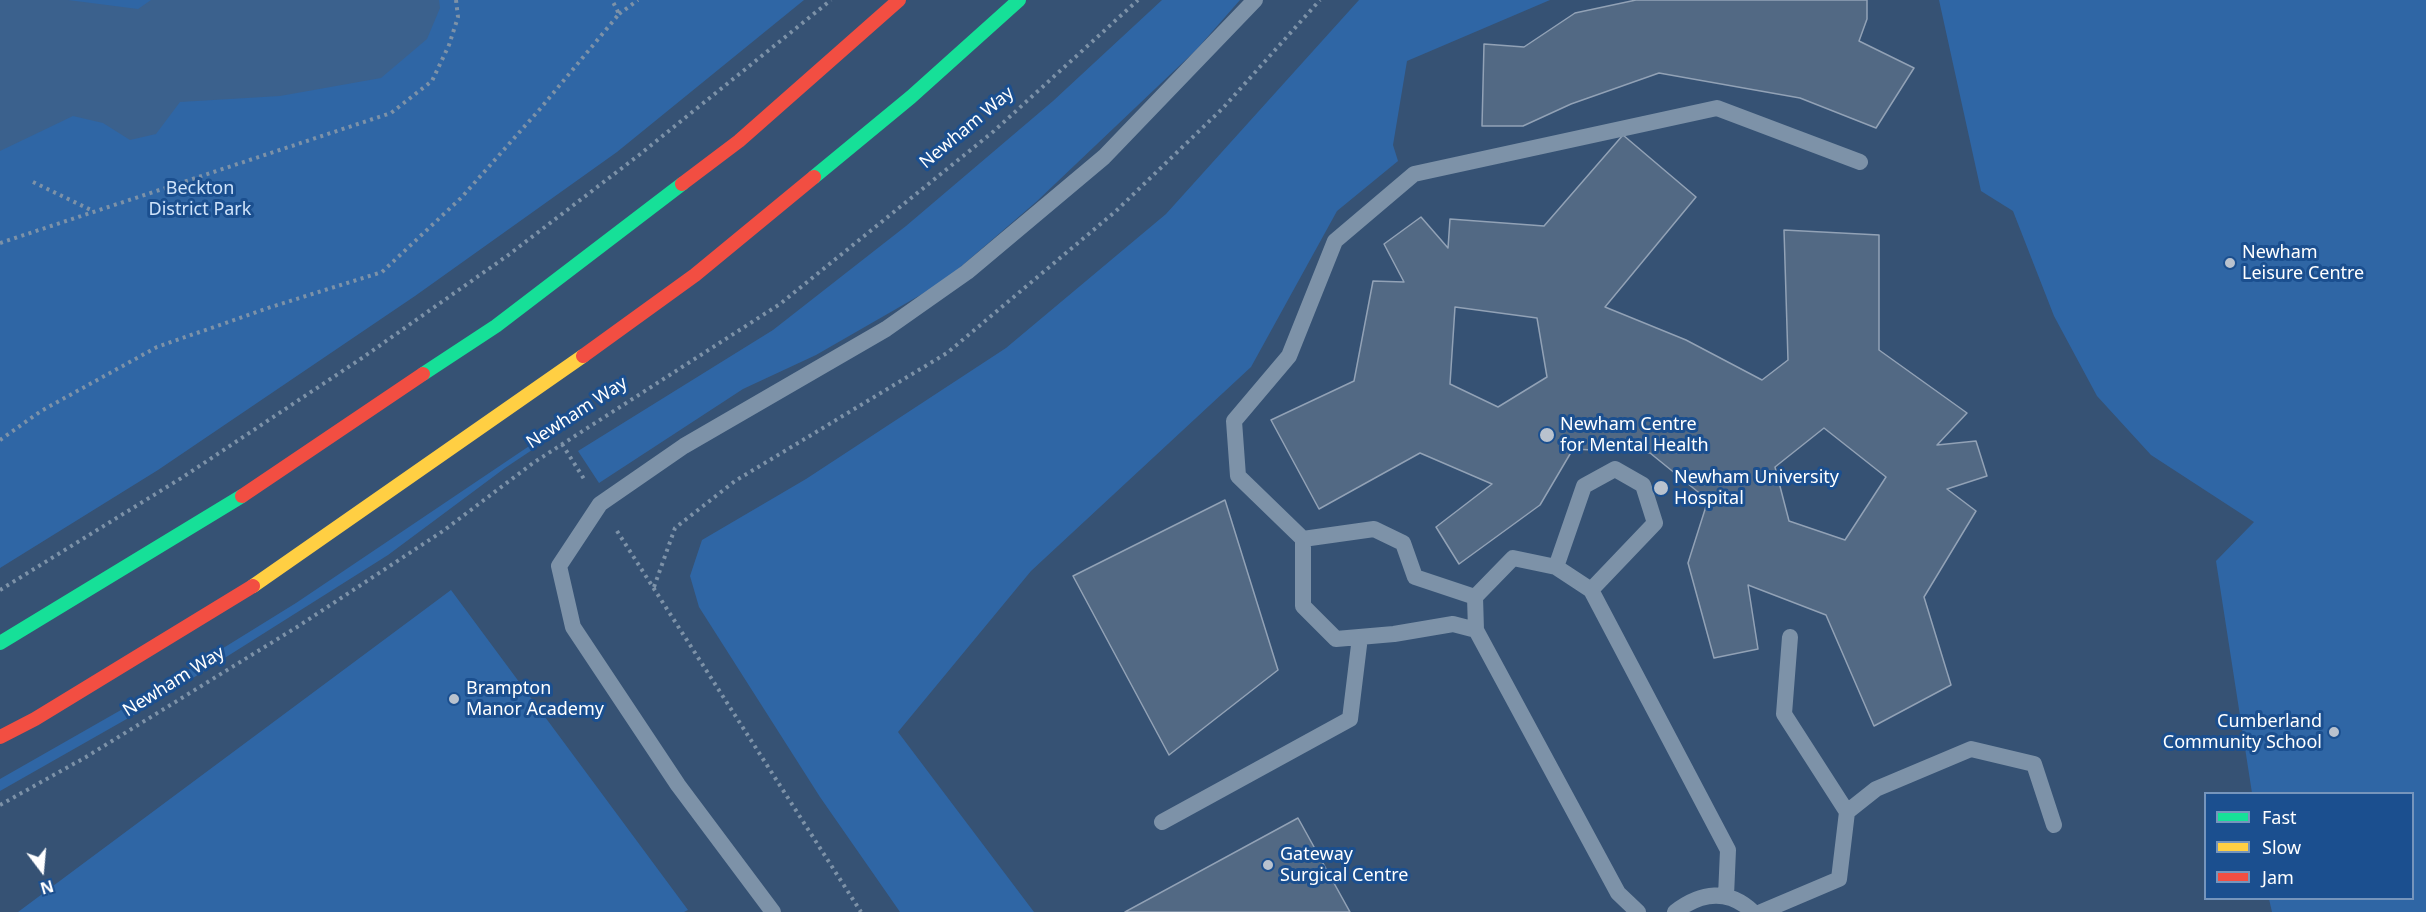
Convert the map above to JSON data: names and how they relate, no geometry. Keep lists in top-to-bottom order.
{
  "streets": {
    "path": ["Newham Way"]
  },
  "parks": ["Beckton District Park"],
  "places": [
    "Newham Leisure Centre",
    "Newham Centre for Mental Health",
    "Newham University Hospital",
    "Brampton Manor Academy",
    "Cumberland Community School",
    "Gateway Surgical Centre"
  ],
  "legend": ["Fast", "Slow", "Jam"],
  "north": "bottom"
}
